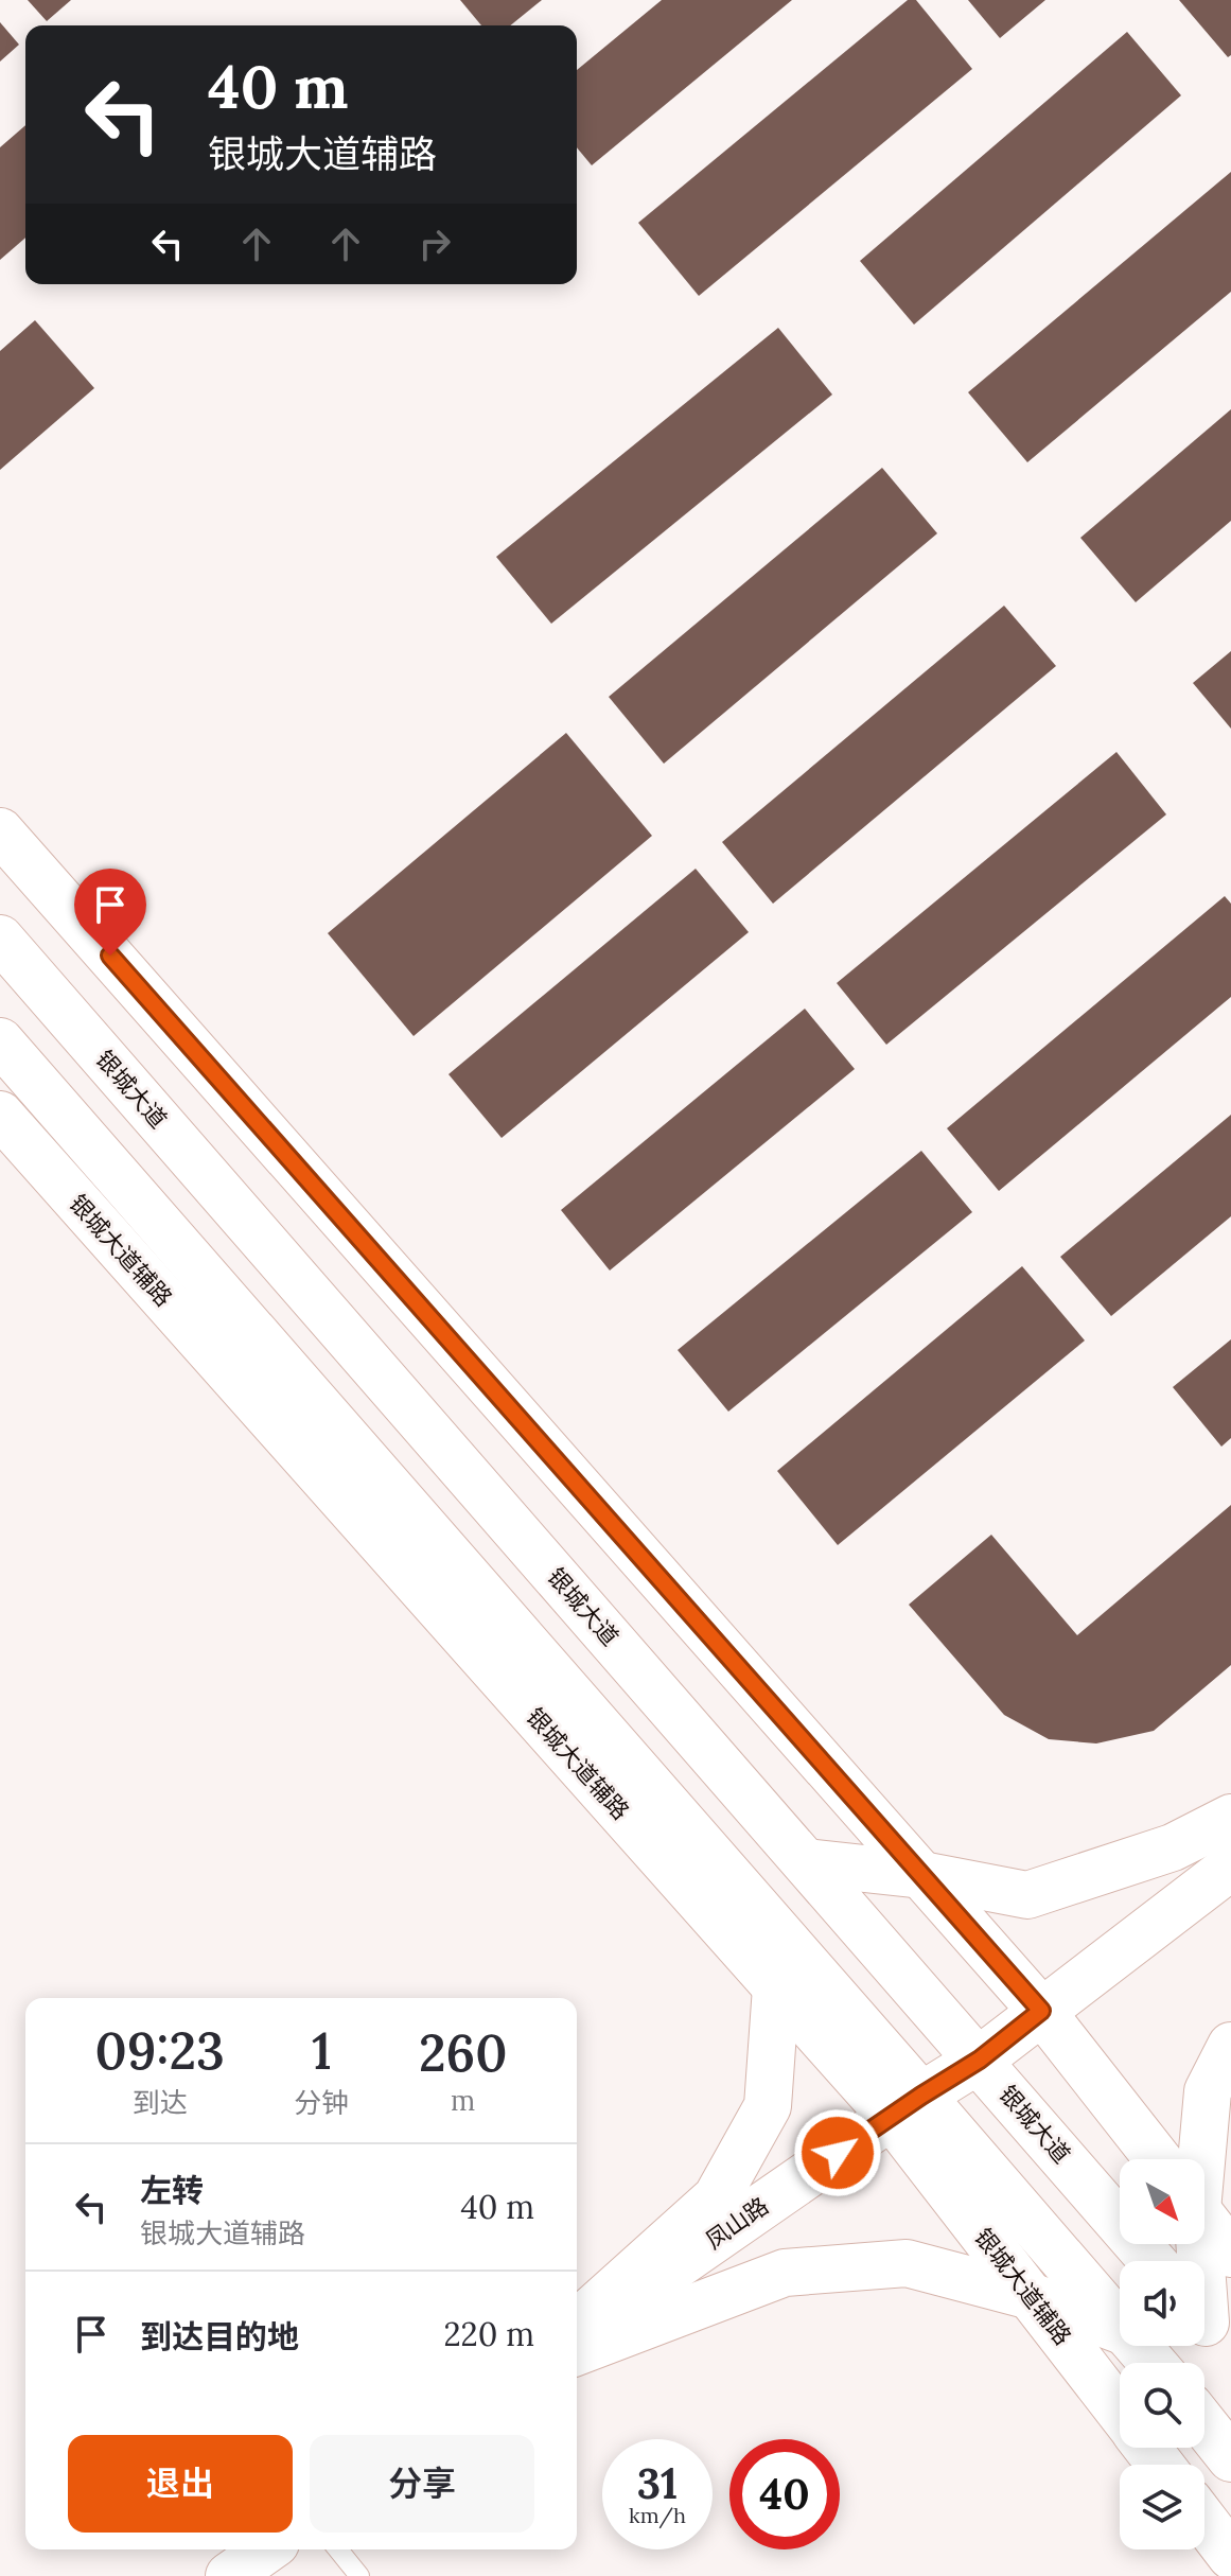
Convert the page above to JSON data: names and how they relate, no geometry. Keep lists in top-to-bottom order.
{
  "streets": {
    "main road": ["银城大道", "银城大道辅路", "凤山路"]
  },
  "crossings": [
    ["银城大道", "凤山路"],
    ["银城大道辅路", "凤山路"]
  ],
  "north": "bottom right",
  "page": {
    "turn": ["40 m", "银城大道辅路"],
    "eta": [
      "09:23",
      "到达",
      "1",
      "分钟",
      "260",
      "m"
    ],
    "list": [
      {
        "name": "左转",
        "note": "银城大道辅路",
        "value": "40 m"
      },
      {
        "name": "到达目的地",
        "value": "220 m"
      }
    ],
    "buttons": ["退出", "分享"],
    "speed": "31 km/h",
    "limit": "40"
  }
}
